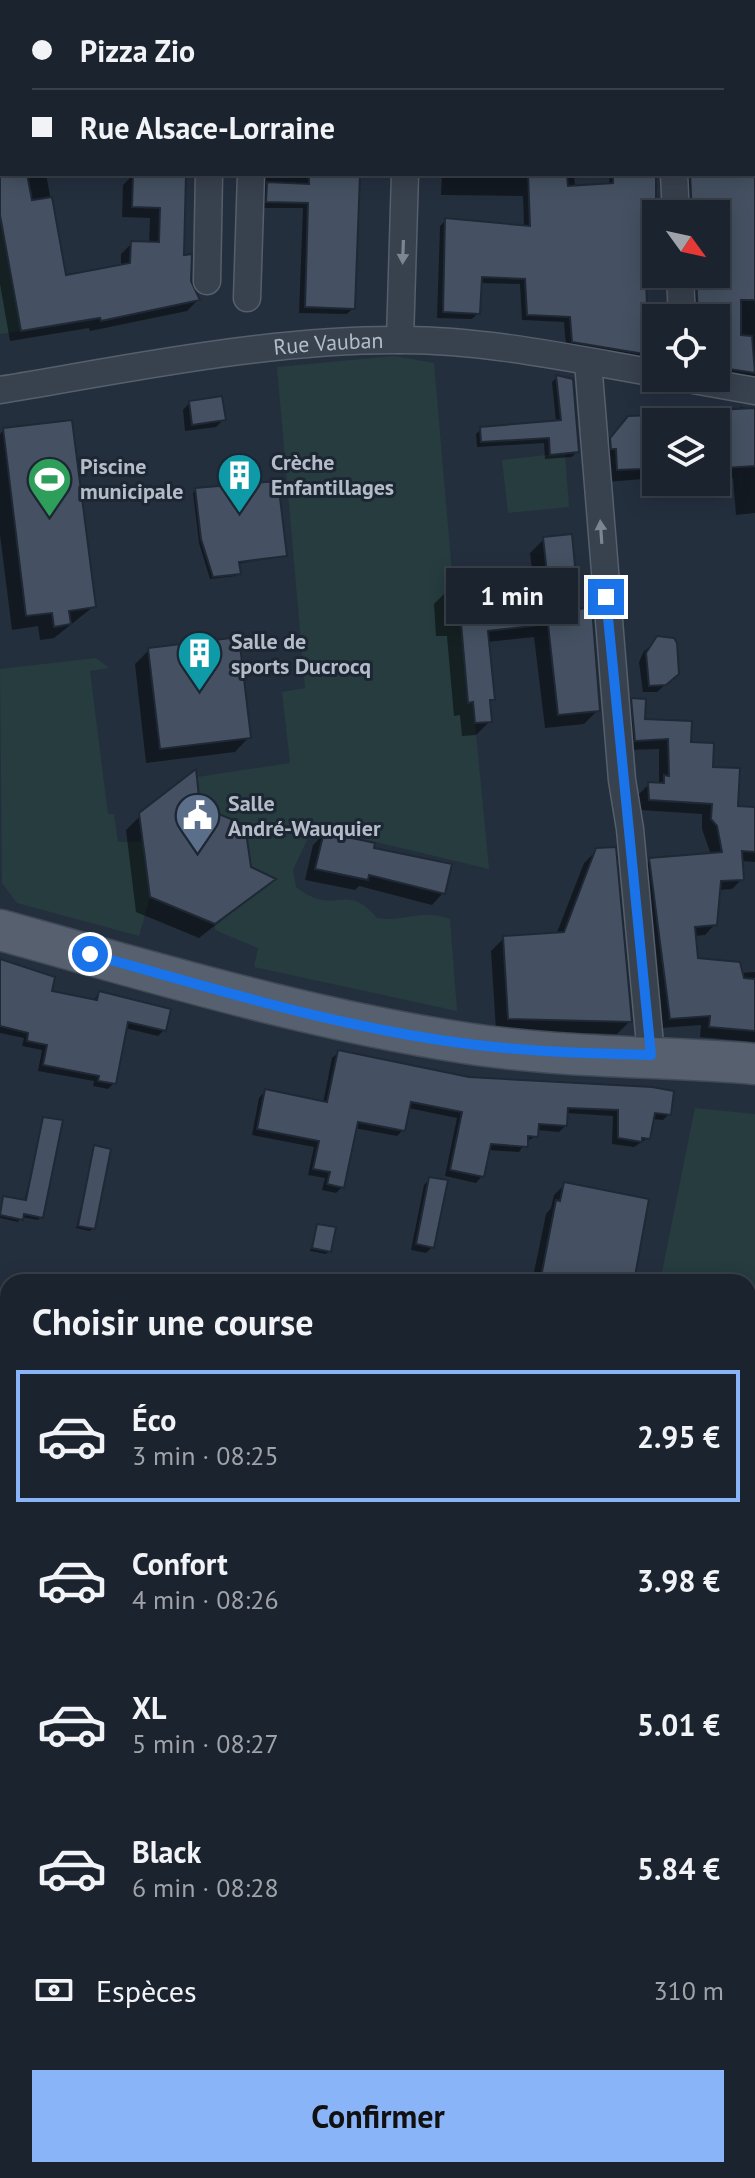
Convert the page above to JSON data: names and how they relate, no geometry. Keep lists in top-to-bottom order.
{
  "streets": {
    "street": ["Rue Vauban"]
  },
  "places": {
    "building": ["Crèche Enfantillages", "Salle de sports Ducrocq"],
    "sports": ["Piscine municipale"],
    "public building": ["Salle André-Wauquier"]
  },
  "north": "bottom right",
  "page": {
    "banner": ["Pizza Zio", "Rue Alsace-Lorraine"],
    "bubble": "1 min",
    "heading": "Choisir une course",
    "list": [
      {
        "name": "Éco",
        "note": "3 min · 08:25",
        "value": "2.95 €"
      },
      {
        "name": "Confort",
        "note": "4 min · 08:26",
        "value": "3.98 €"
      },
      {
        "name": "XL",
        "note": "5 min · 08:27",
        "value": "5.01 €"
      },
      {
        "name": "Black",
        "note": "6 min · 08:28",
        "value": "5.84 €"
      }
    ],
    "pay": ["Espèces", "310 m"],
    "buttons": "Confirmer"
  }
}
